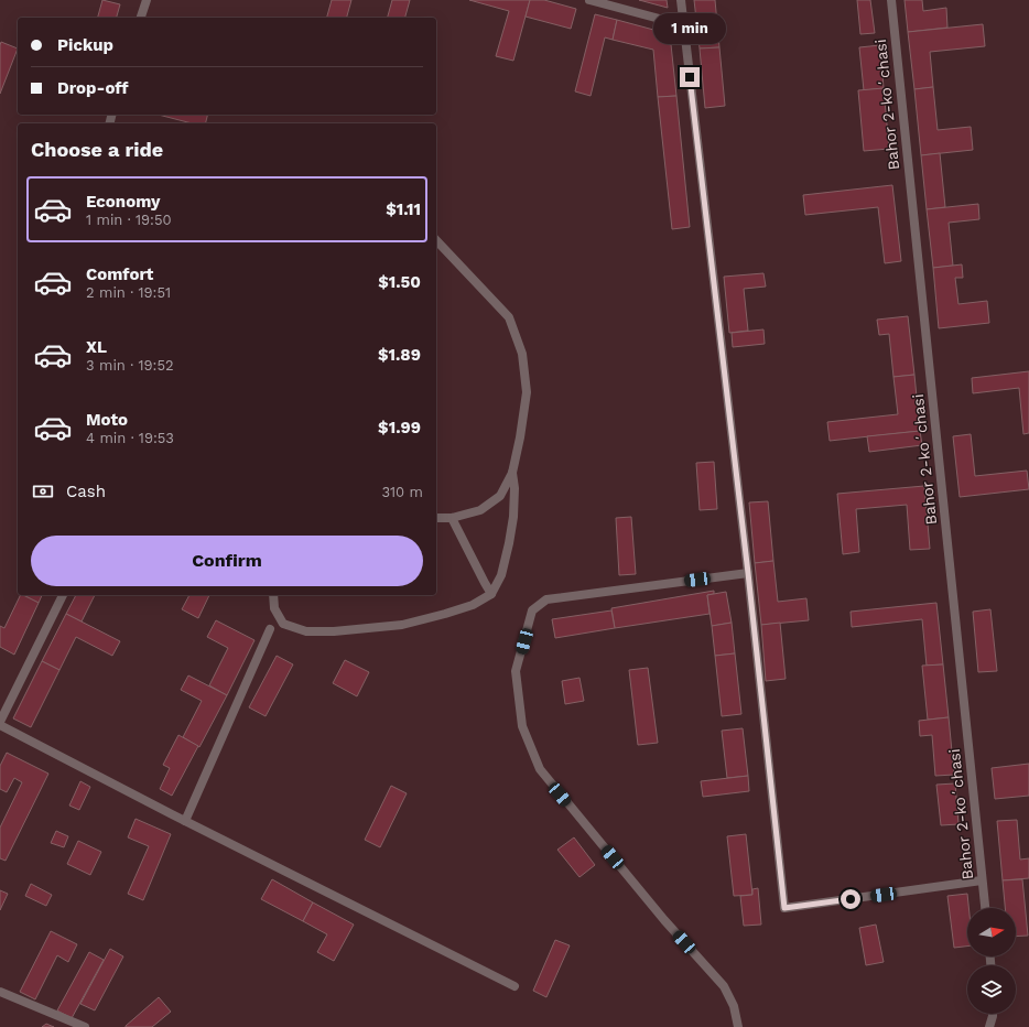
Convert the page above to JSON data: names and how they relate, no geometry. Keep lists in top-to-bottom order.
{
  "streets": {
    "street": ["Bahor 2-koʻchasi"]
  },
  "north": "right",
  "page": {
    "bubble": "1 min",
    "banner": ["Pickup", "Drop-off"],
    "heading": "Choose a ride",
    "list": [
      {
        "name": "Economy",
        "note": "1 min · 19:50",
        "value": "$1.11"
      },
      {
        "name": "Comfort",
        "note": "2 min · 19:51",
        "value": "$1.50"
      },
      {
        "name": "XL",
        "note": "3 min · 19:52",
        "value": "$1.89"
      },
      {
        "name": "Moto",
        "note": "4 min · 19:53",
        "value": "$1.99"
      }
    ],
    "pay": ["Cash", "310 m"],
    "buttons": "Confirm"
  }
}
